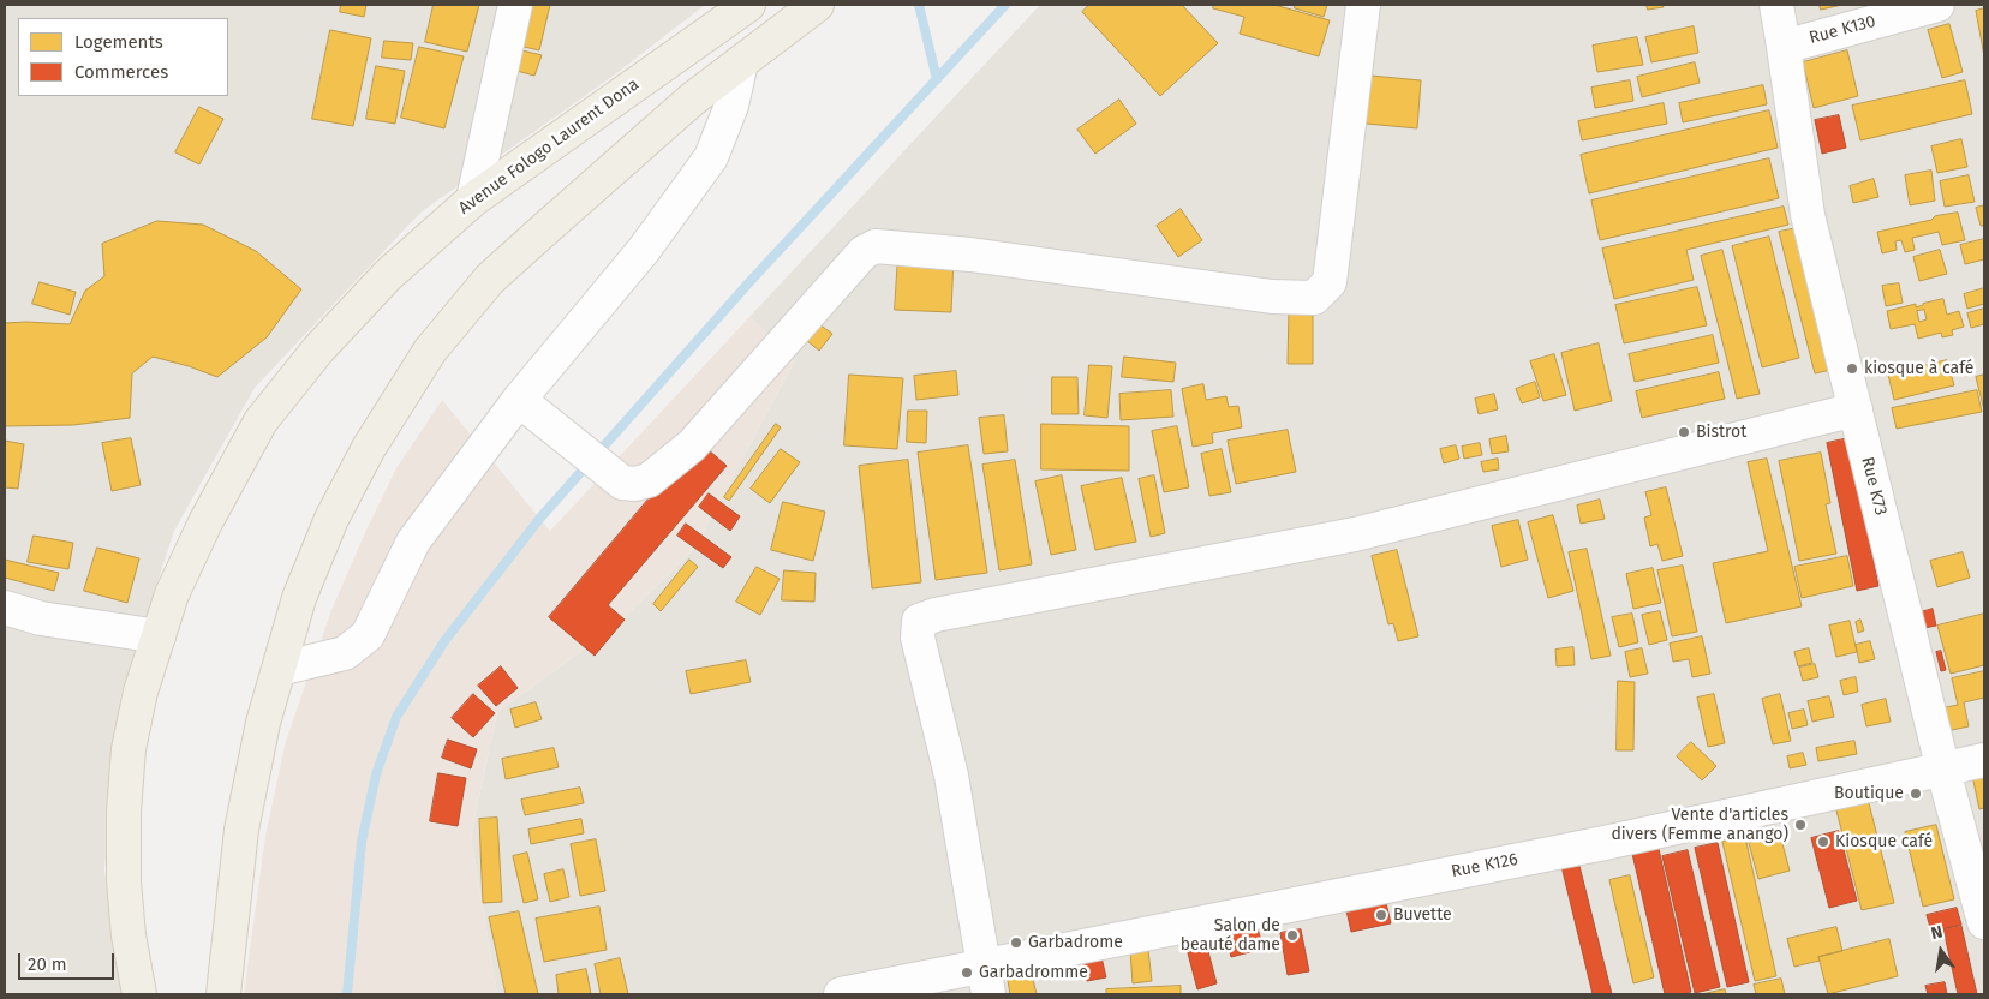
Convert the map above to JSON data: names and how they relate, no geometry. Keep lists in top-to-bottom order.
{
  "streets": {
    "main road": ["Avenue Fologo Laurent Dona"],
    "street": ["Rue K130", "Rue K73", "Rue K126"]
  },
  "crossings": [
    ["Rue K130", "Rue K73"],
    ["Rue K73", "Rue K126"]
  ],
  "places": [
    "kiosque à café",
    "Bistrot",
    "Boutique",
    "Vente d'articles divers (Femme anango)",
    "Kiosque café",
    "Buvette",
    "Salon de beauté dame",
    "Garbadrome",
    "Garbadromme"
  ],
  "legend": ["Logements", "Commerces"],
  "scale_bar": "20 m",
  "north": "top"
}
